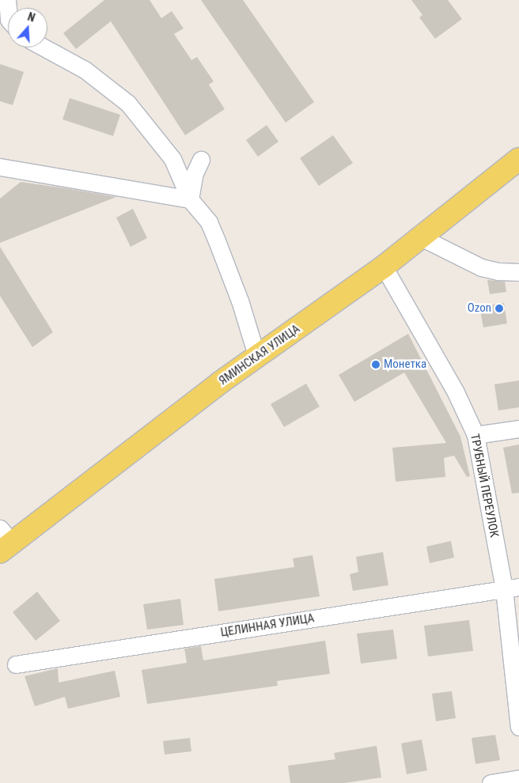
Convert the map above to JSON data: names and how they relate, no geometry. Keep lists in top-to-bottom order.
{
  "streets": {
    "main road": ["ЯМИНСКАЯ УЛИЦА"],
    "street": ["ТРУБНЫЙ ПЕРЕУЛОК", "ЦЕЛИННАЯ УЛИЦА"]
  },
  "crossings": [
    ["ЯМИНСКАЯ УЛИЦА", "ТРУБНЫЙ ПЕРЕУЛОК"],
    ["ТРУБНЫЙ ПЕРЕУЛОК", "ЦЕЛИННАЯ УЛИЦА"]
  ],
  "places": ["Ozon", "Монетка"],
  "north": "top"
}
